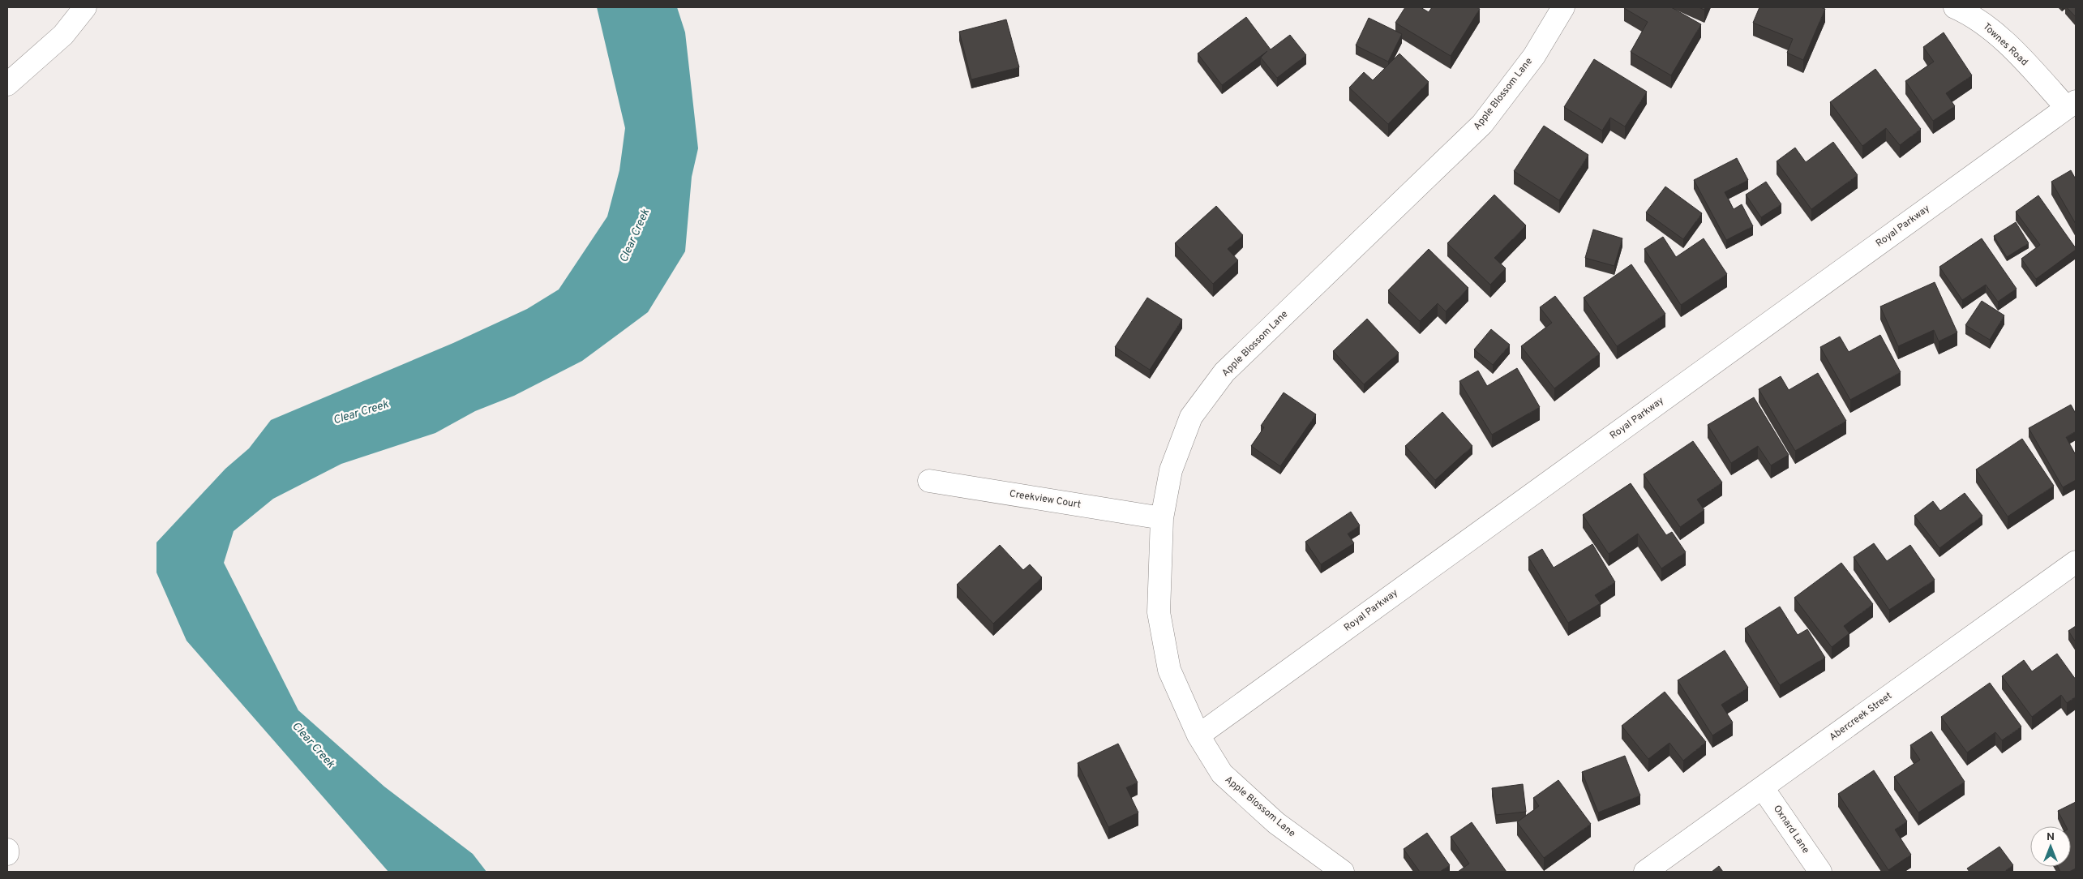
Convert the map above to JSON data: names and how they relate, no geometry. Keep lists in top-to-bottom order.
{
  "streets": {
    "street": [
      "Townes Road",
      "Apple Blossom Lane",
      "Royal Parkway",
      "Creekview Court",
      "Abercreek Street",
      "Oxnard Lane"
    ]
  },
  "crossings": [
    ["Townes Road", "Royal Parkway"],
    ["Apple Blossom Lane", "Royal Parkway"],
    ["Apple Blossom Lane", "Creekview Court"],
    ["Abercreek Street", "Oxnard Lane"]
  ],
  "water": ["Clear Creek"],
  "north": "top"
}
